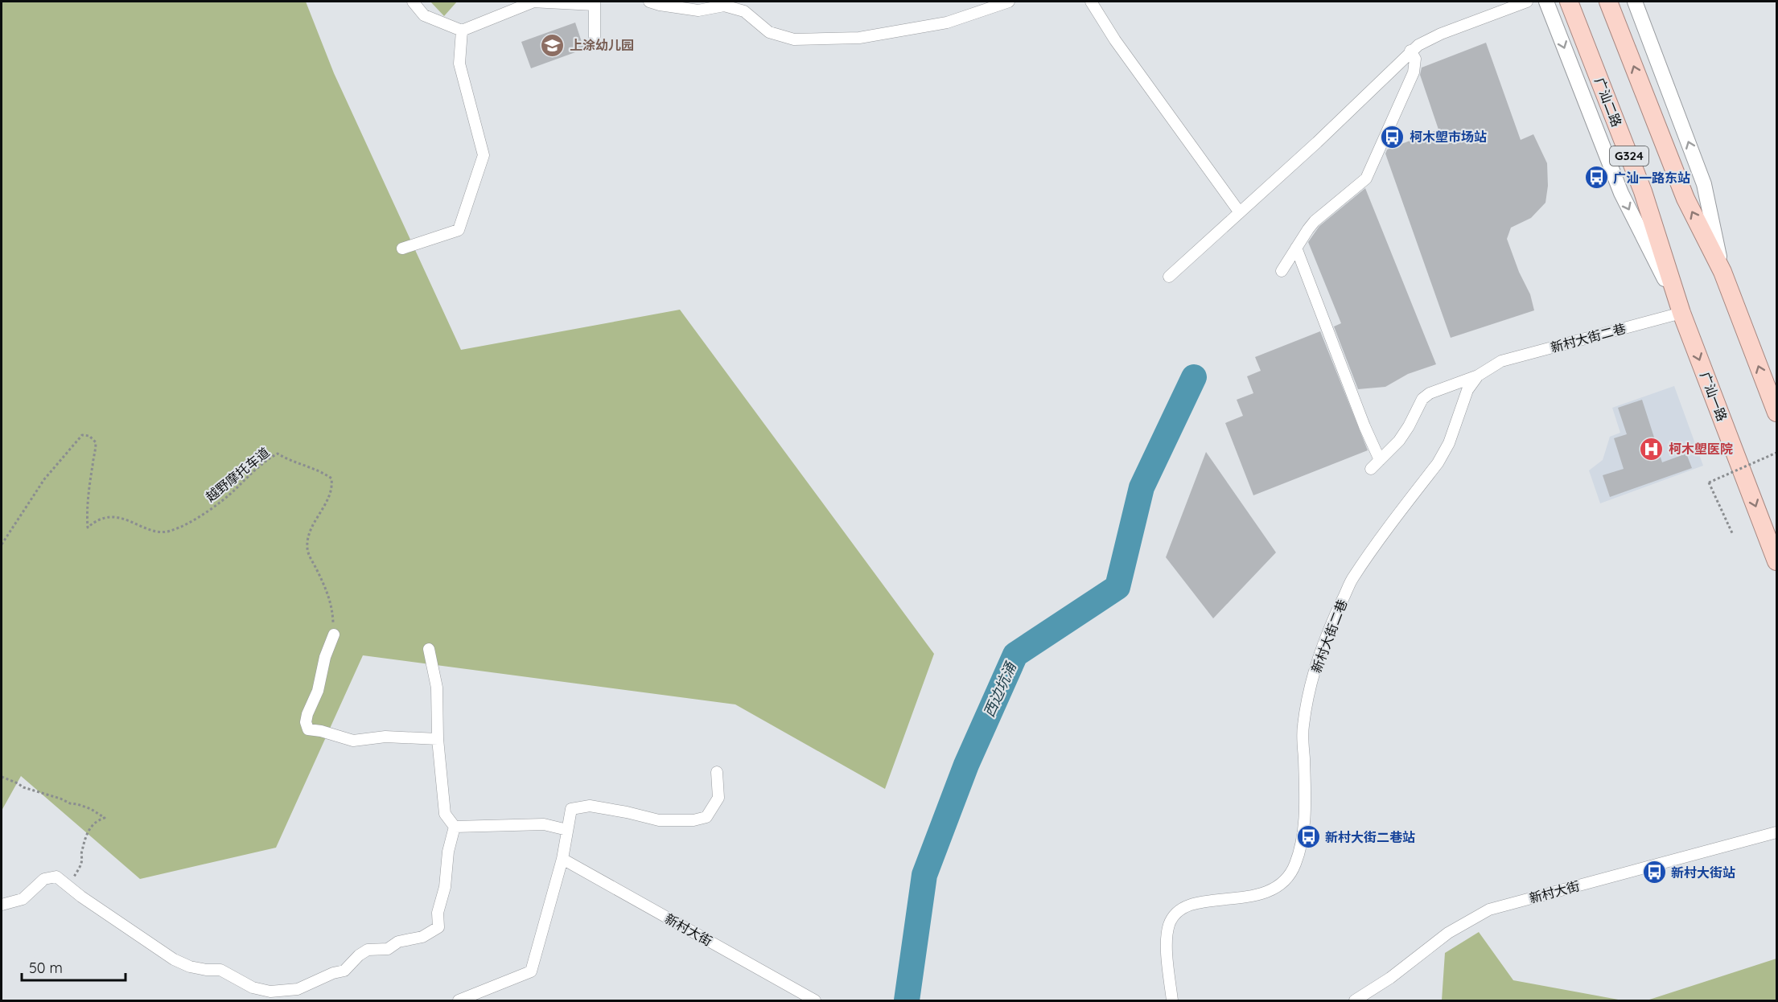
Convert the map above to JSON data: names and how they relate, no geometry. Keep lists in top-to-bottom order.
{
  "streets": {
    "highway": ["广汕二路", "G324", "广汕一路"],
    "street": ["新村大街二巷", "新村大街"],
    "path": ["越野摩托车道"]
  },
  "crossings": [
    ["广汕二路", "新村大街二巷"],
    ["广汕二路", "广汕一路"],
    ["新村大街二巷", "广汕一路"]
  ],
  "water": ["西边坑涌"],
  "places": {
    "school or university": ["上涂幼儿园"],
    "bus stop": [
      "柯木塱市场站",
      "广汕一路东站",
      "新村大街二巷站",
      "新村大街站"
    ],
    "hospital": ["柯木塱医院"]
  },
  "scale_bar": "50 m"
}
